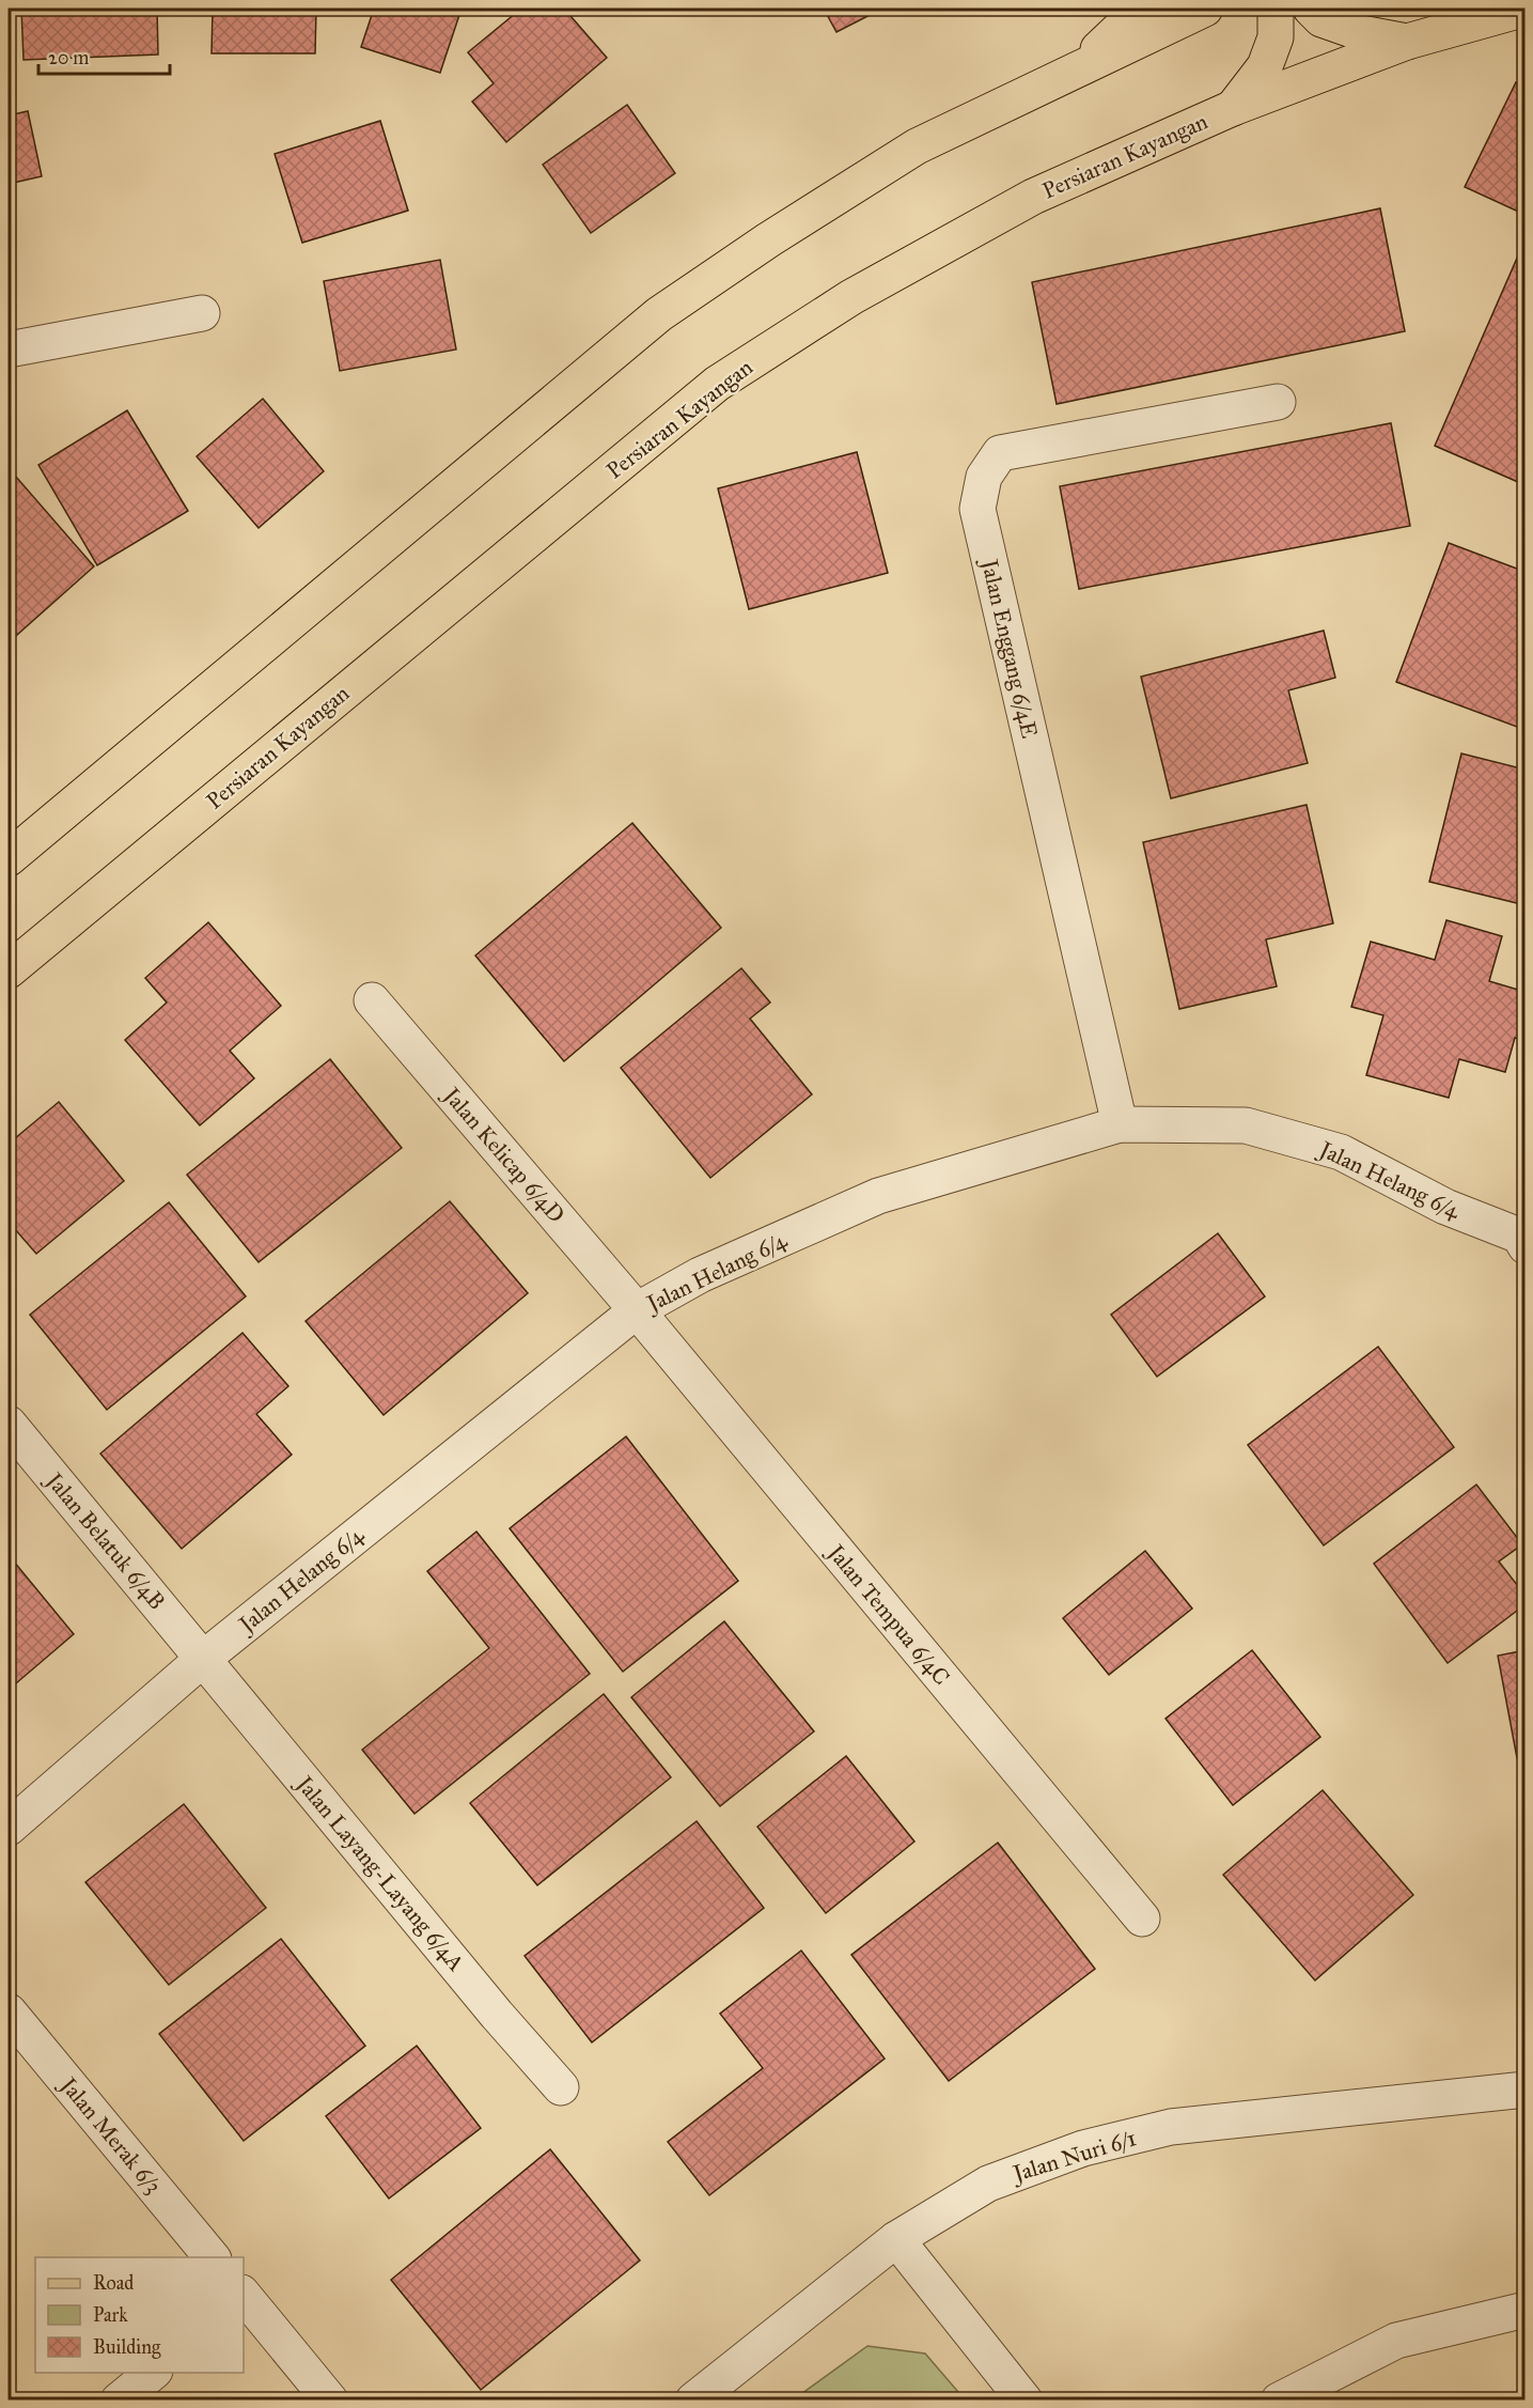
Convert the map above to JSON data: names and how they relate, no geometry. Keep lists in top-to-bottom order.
{
  "streets": {
    "main road": ["Persiaran Kayangan"],
    "street": [
      "Jalan Enggang 6/4E",
      "Jalan Kelicap 6/4D",
      "Jalan Helang 6/4",
      "Jalan Belatuk 6/4B",
      "Jalan Tempua 6/4C",
      "Jalan Layang-Layang 6/4A",
      "Jalan Merak 6/3",
      "Jalan Nuri 6/1"
    ]
  },
  "crossings": [
    ["Jalan Enggang 6/4E", "Jalan Helang 6/4"],
    ["Jalan Kelicap 6/4D", "Jalan Helang 6/4"],
    ["Jalan Kelicap 6/4D", "Jalan Tempua 6/4C"],
    ["Jalan Helang 6/4", "Jalan Belatuk 6/4B"],
    ["Jalan Helang 6/4", "Jalan Tempua 6/4C"],
    ["Jalan Helang 6/4", "Jalan Layang-Layang 6/4A"],
    ["Jalan Belatuk 6/4B", "Jalan Layang-Layang 6/4A"]
  ],
  "legend": ["Road", "Park", "Building"],
  "scale_bar": "20 m"
}
